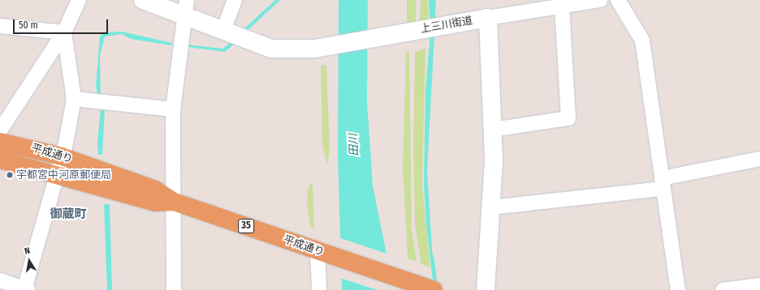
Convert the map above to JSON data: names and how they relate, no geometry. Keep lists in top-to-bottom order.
{
  "streets": {
    "main road": ["平成通り", "35"],
    "street": ["上三川街道"]
  },
  "districts": ["御蔵町"],
  "water": ["田川"],
  "places": ["宇都宮中河原郵便局"],
  "scale_bar": "50 m",
  "north": "top"
}
